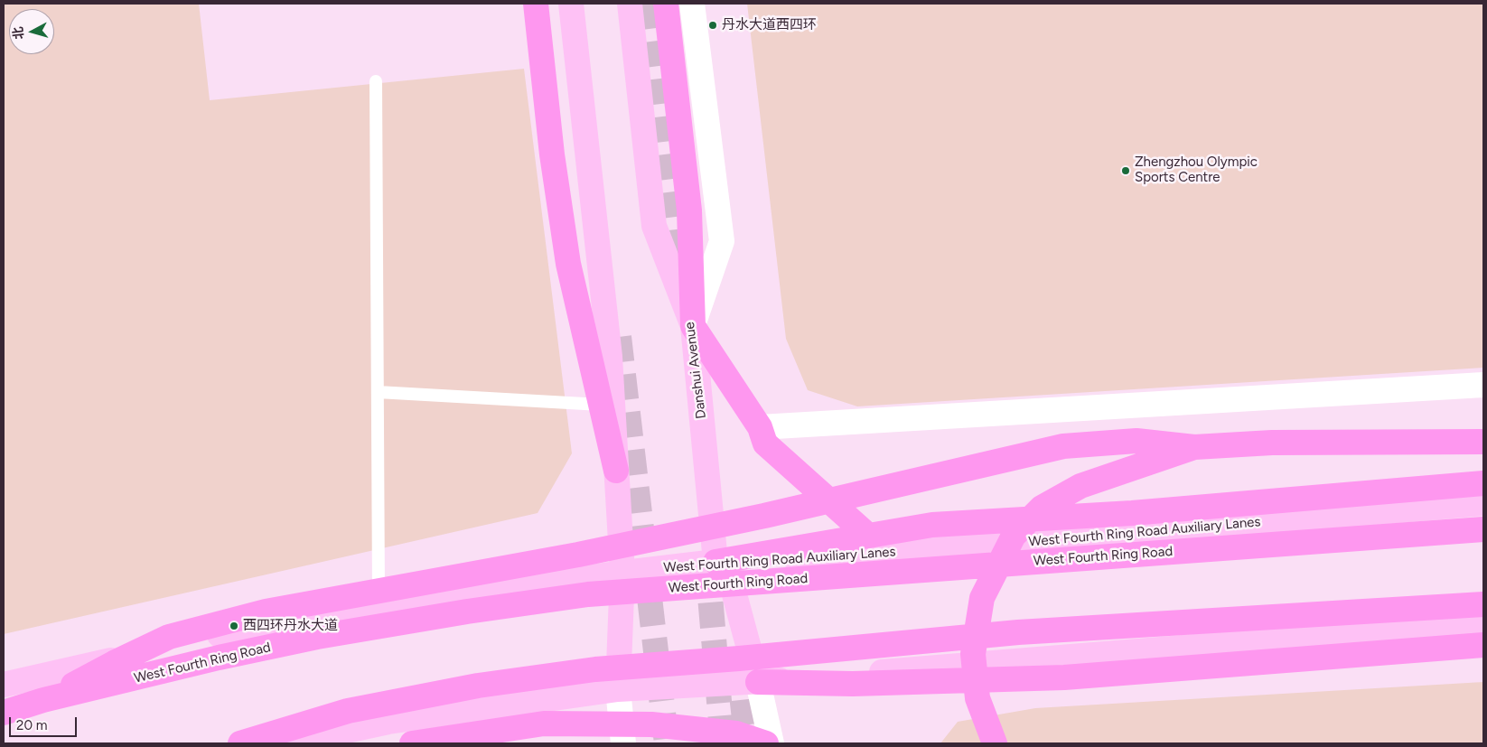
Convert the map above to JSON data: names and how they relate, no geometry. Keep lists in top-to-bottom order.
{
  "streets": {
    "highway": ["West Fourth Ring Road"],
    "main road": ["Danshui Avenue", "West Fourth Ring Road Auxiliary Lanes"]
  },
  "crossings": [
    ["Danshui Avenue", "West Fourth Ring Road Auxiliary Lanes"]
  ],
  "places": ["丹水大道西四环", "Zhengzhou Olympic Sports Centre", "西四环丹水大道"],
  "scale_bar": "20 m",
  "north": "left"
}
